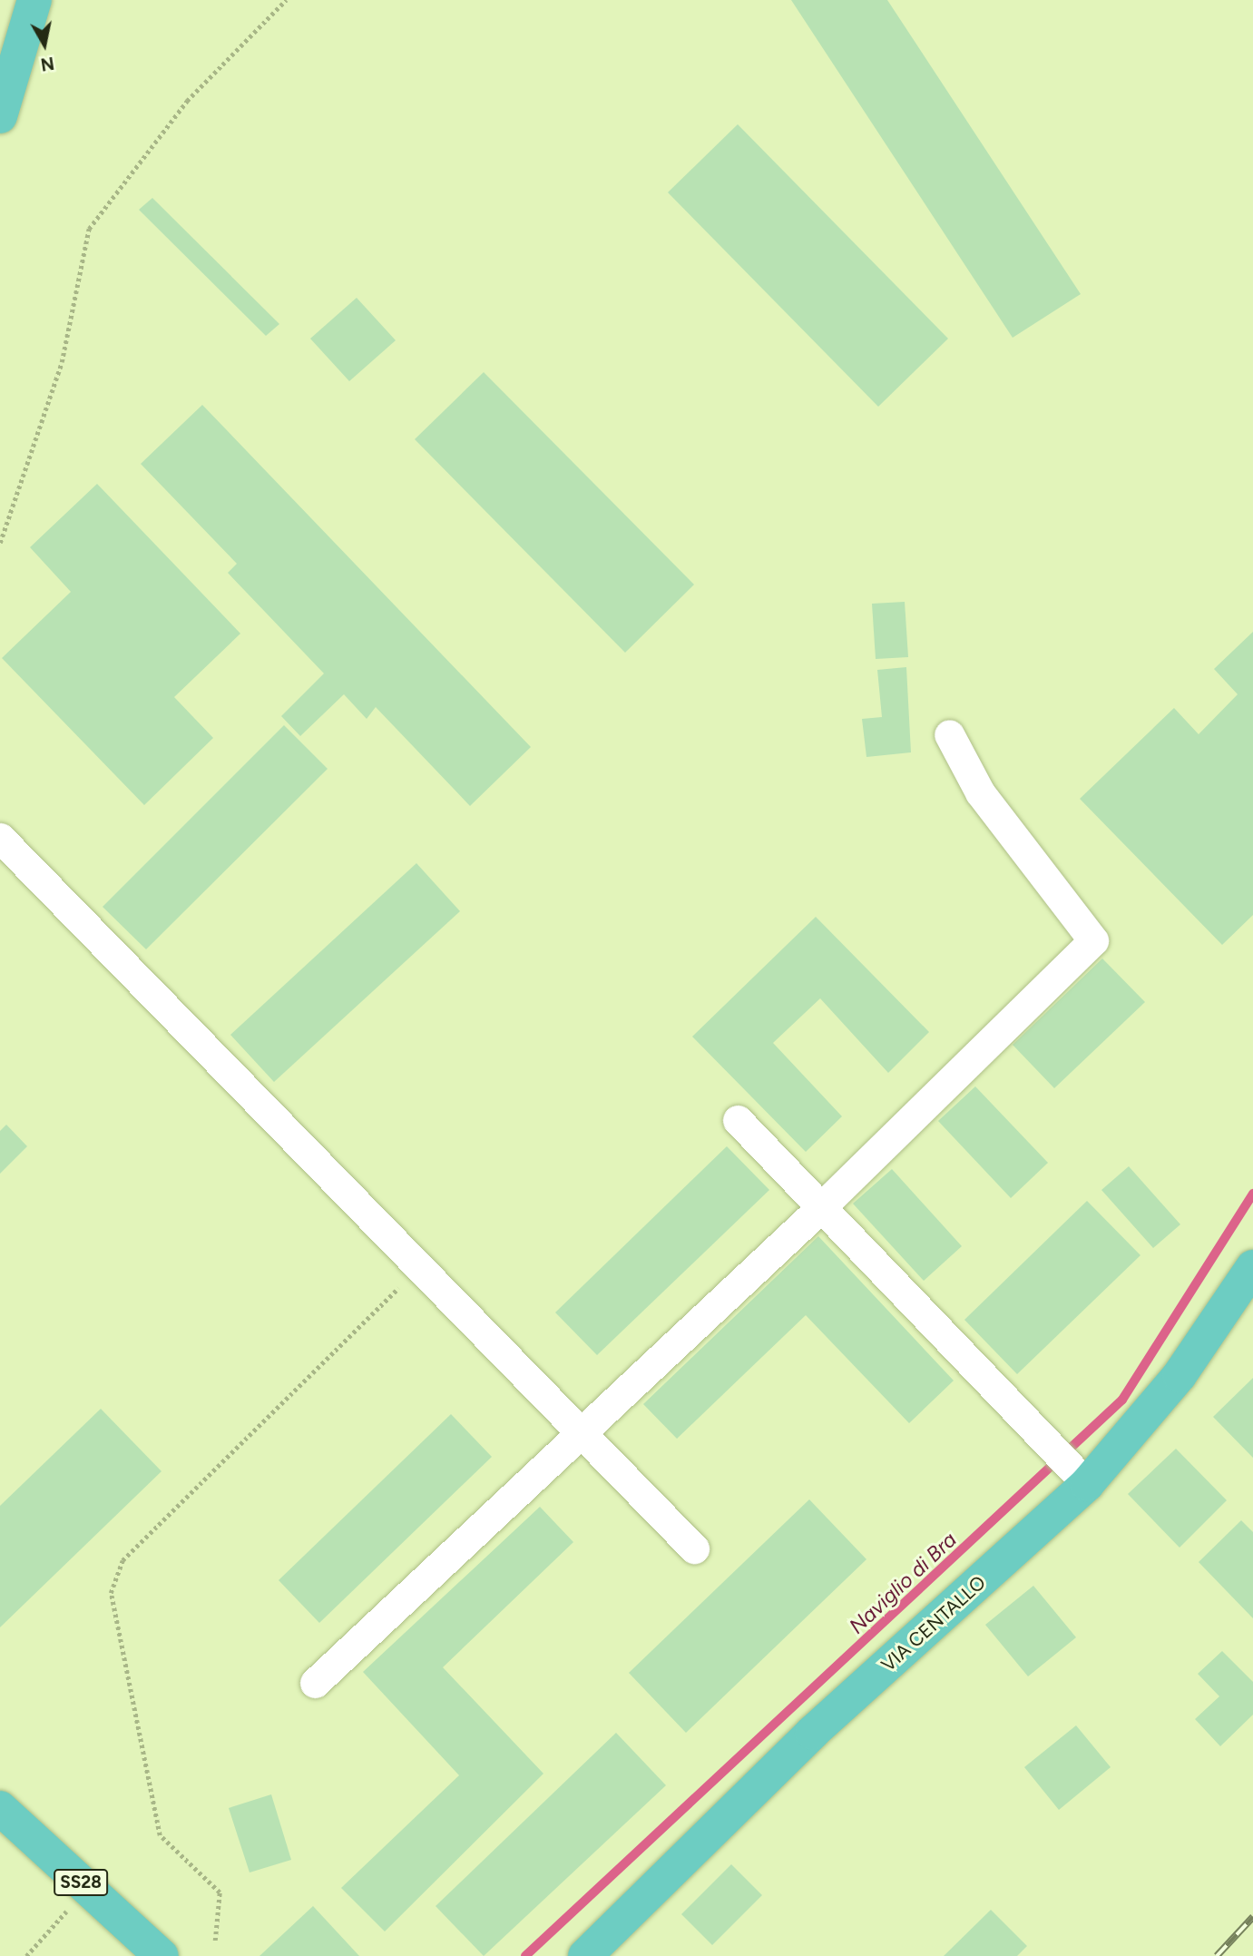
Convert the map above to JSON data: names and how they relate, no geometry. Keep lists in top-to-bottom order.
{
  "streets": {
    "main road": ["VIA CENTALLO", "SS28"]
  },
  "water": ["Naviglio di Bra"],
  "north": "bottom"
}
